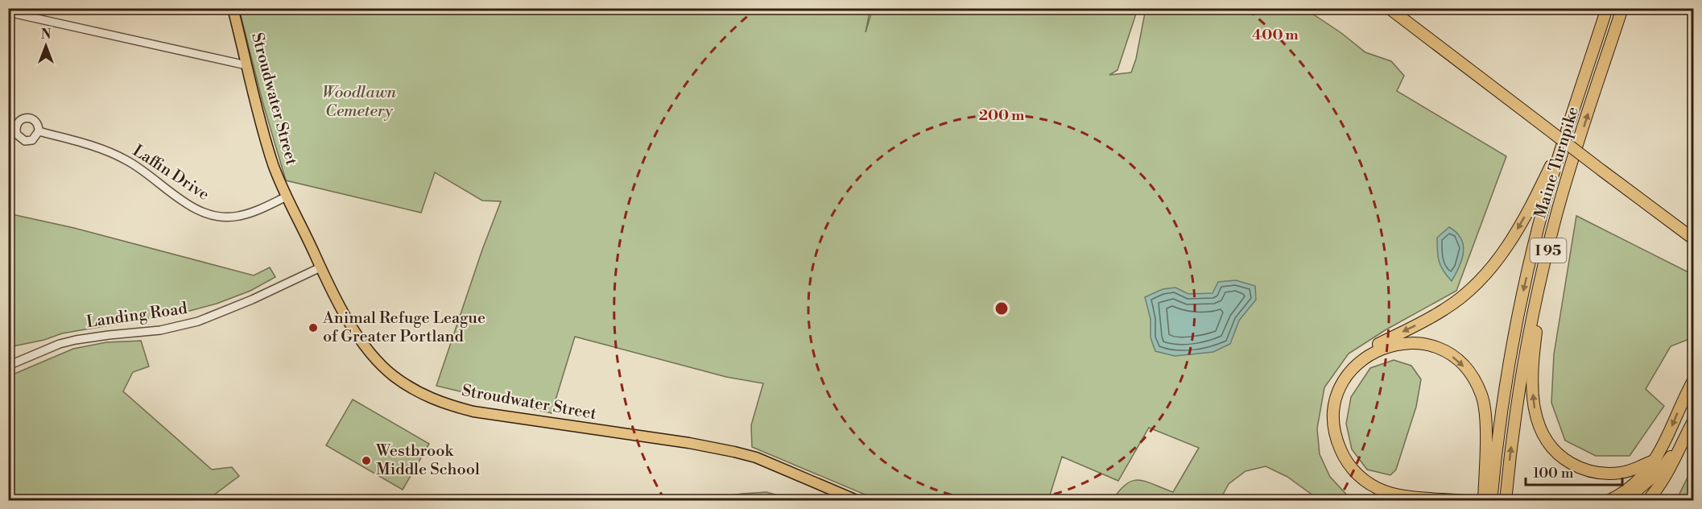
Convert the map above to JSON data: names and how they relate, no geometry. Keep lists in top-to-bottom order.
{
  "streets": {
    "highway": ["Maine Turnpike", "I 95"],
    "main road": ["Stroudwater Street"],
    "street": ["Laffin Drive", "Landing Road"]
  },
  "crossings": [
    ["Stroudwater Street", "Laffin Drive"],
    ["Stroudwater Street", "Landing Road"]
  ],
  "parks": ["Woodlawn Cemetery"],
  "places": ["Animal Refuge League of Greater Portland", "Westbrook Middle School"],
  "scale_bar": "100 m",
  "north": "top",
  "rings": ["400 m", "200 m"]
}
